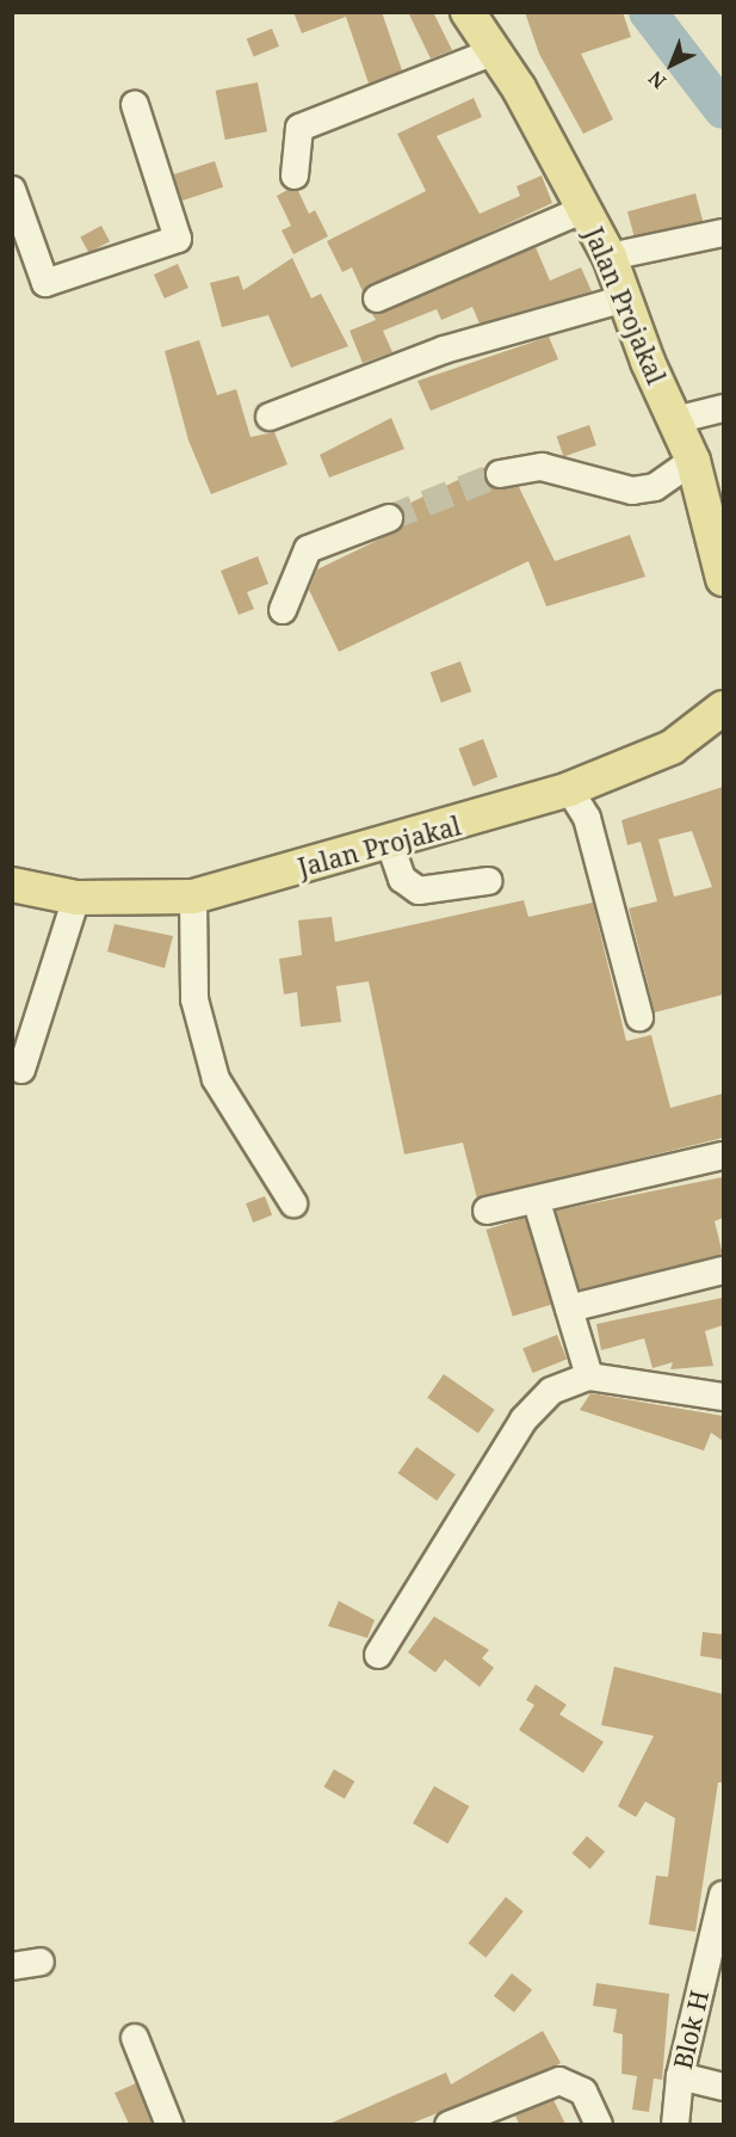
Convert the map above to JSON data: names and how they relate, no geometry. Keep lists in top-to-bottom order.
{
  "streets": {
    "main road": ["Jalan Projakal"],
    "street": ["Blok H"]
  },
  "north": "bottom left"
}
